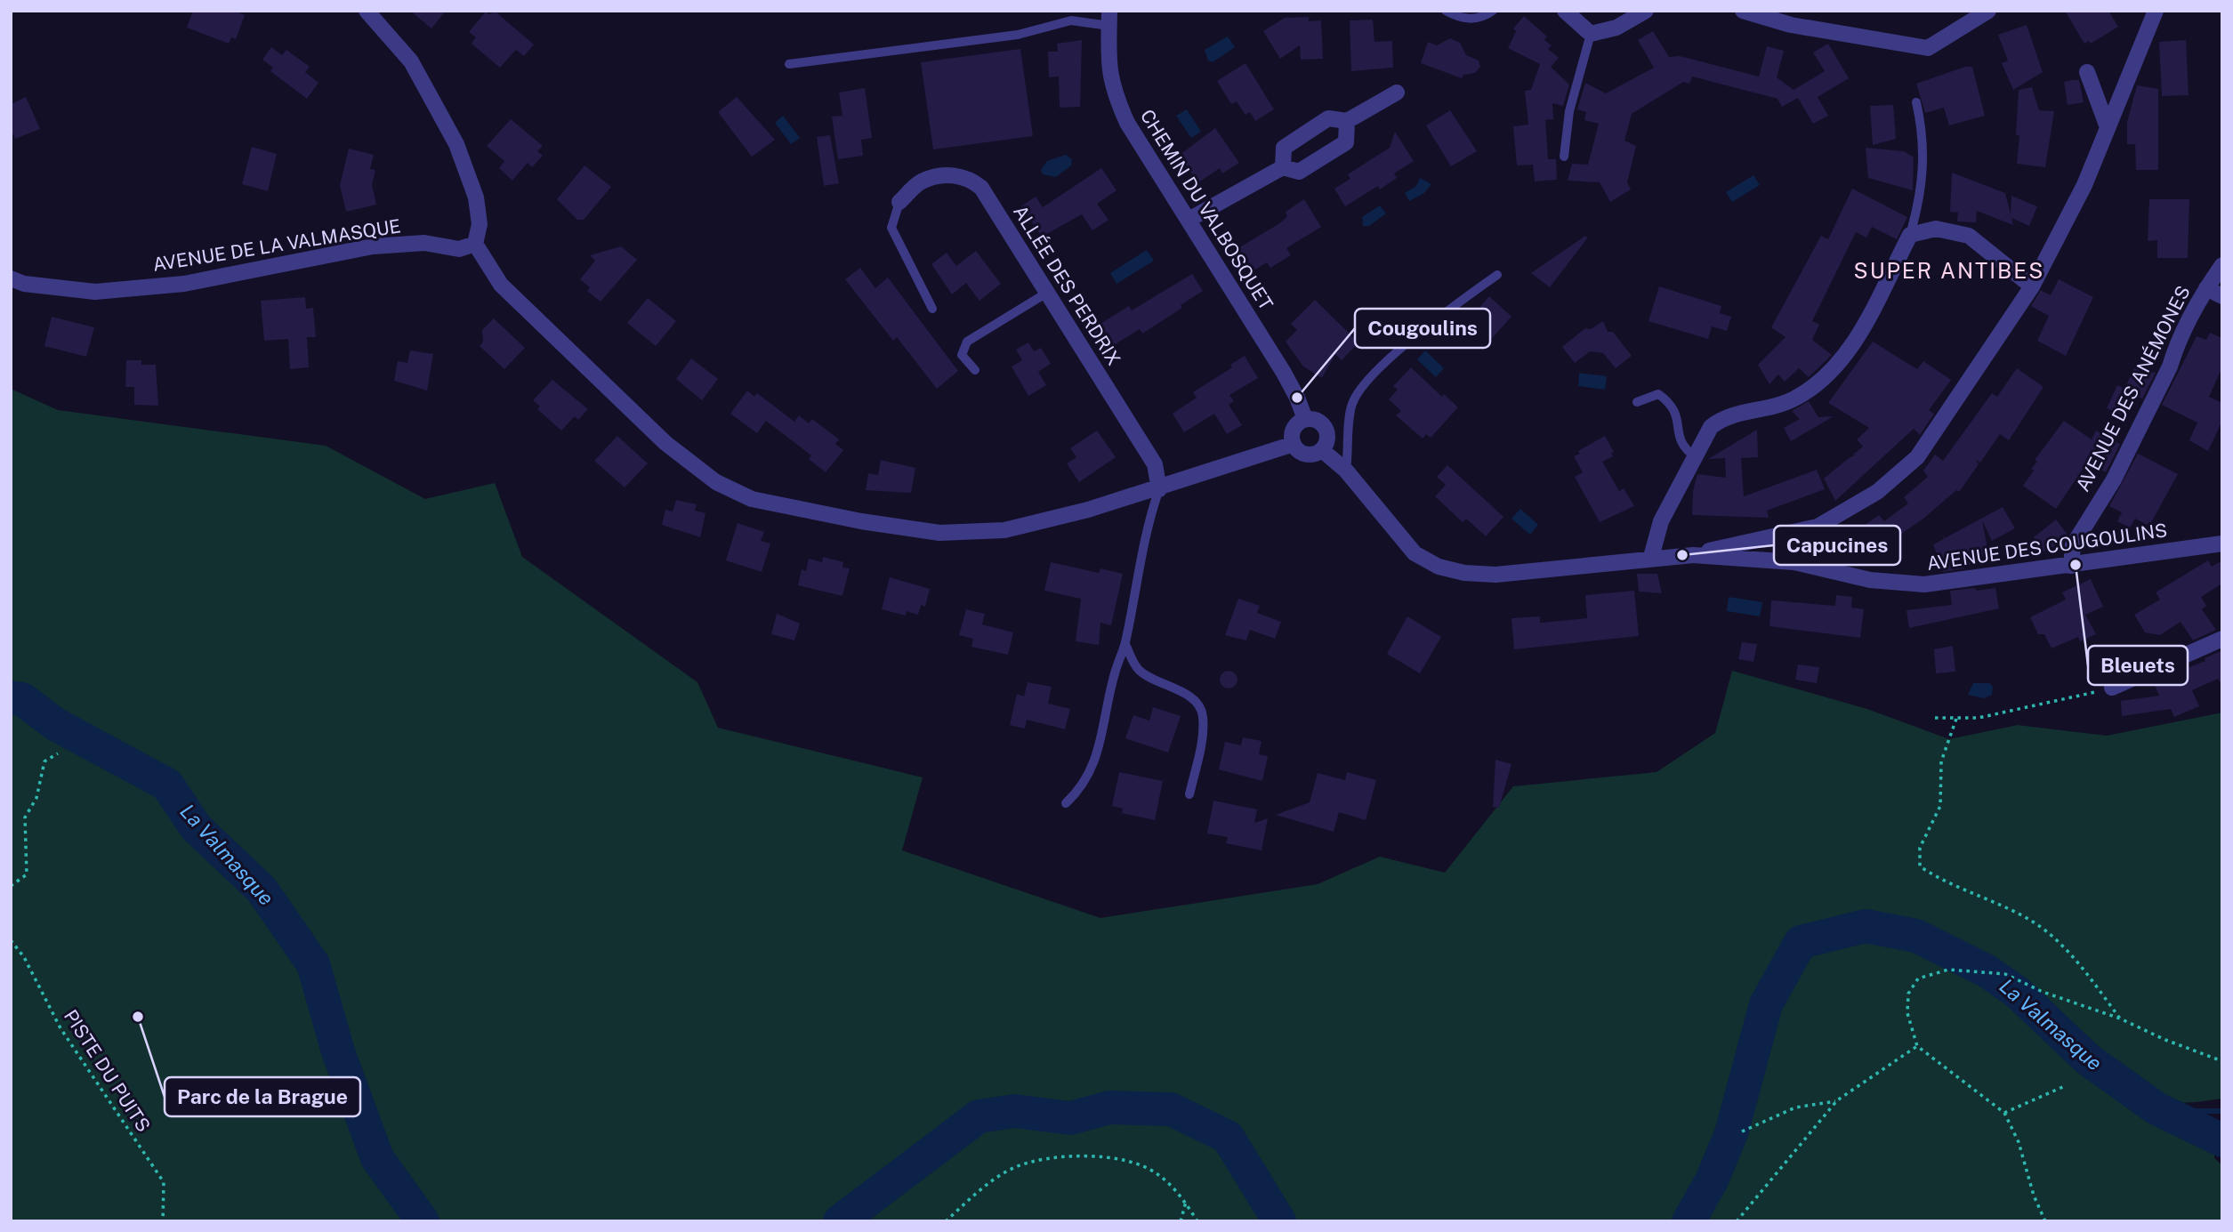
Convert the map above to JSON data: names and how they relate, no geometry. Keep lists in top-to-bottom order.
{
  "streets": {
    "street": [
      "CHEMIN DU VALBOSQUET",
      "AVENUE DE LA VALMASQUE",
      "ALLÉE DES PERDRIX",
      "AVENUE DES ANÉMONES",
      "AVENUE DES COUGOULINS"
    ],
    "path": ["PISTE DU PUITS"]
  },
  "crossings": [
    ["AVENUE DES ANÉMONES", "AVENUE DES COUGOULINS"]
  ],
  "districts": ["SUPER ANTIBES"],
  "water": ["La Valmasque"],
  "places": [
    "Cougoulins",
    "Capucines",
    "Bleuets",
    "Parc de la Brague"
  ]
}
